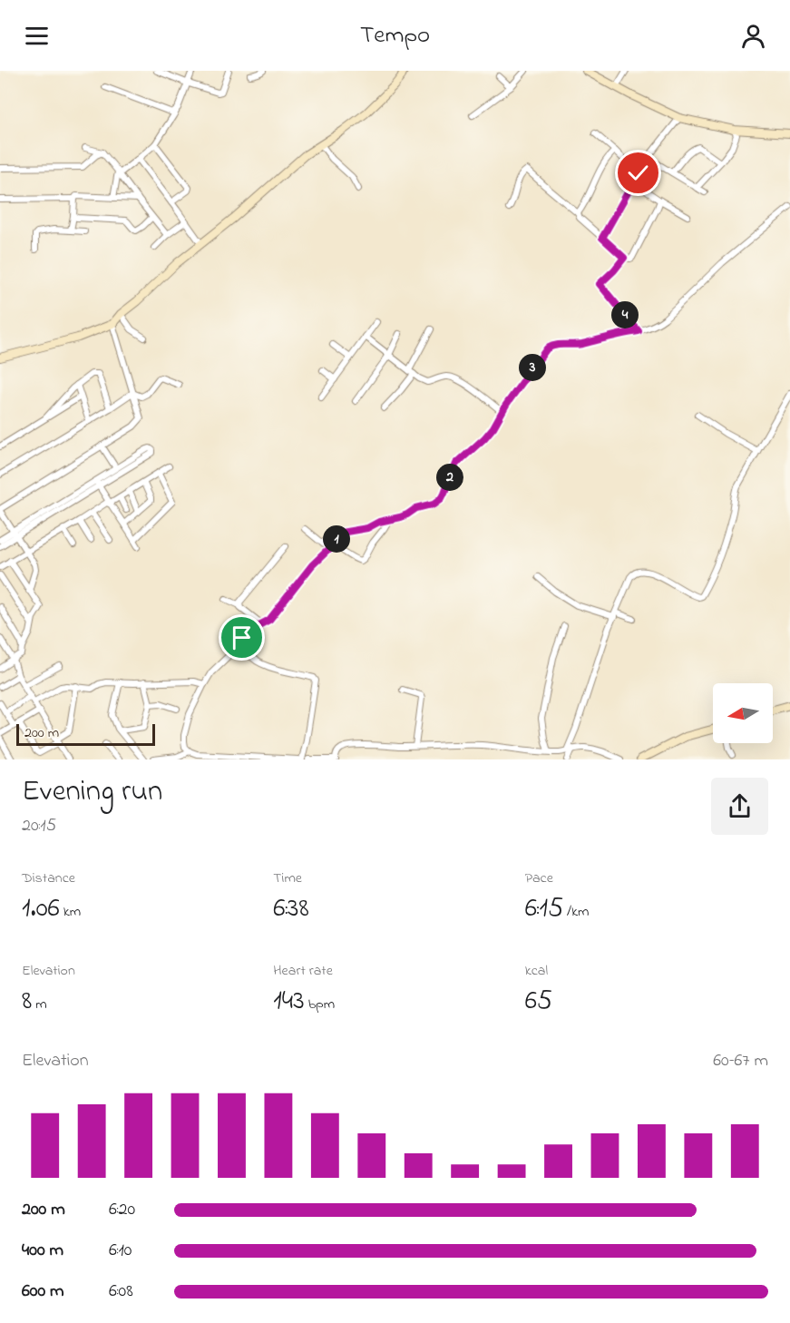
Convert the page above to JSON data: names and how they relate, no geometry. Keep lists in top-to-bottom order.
{
  "scale_bar": "200 m",
  "north": "left",
  "page": {
    "header": "Tempo",
    "pins": [
      "4",
      "3",
      "2",
      "1"
    ],
    "scale": "200 m",
    "heading": ["Evening run", "20:15"],
    "stats": [
      ["Distance", "1.06 km"],
      ["Time", "6:38"],
      ["Pace", "6:15 /km"],
      ["Elevation", "8 m"],
      ["Heart rate", "143 bpm"],
      ["kcal", "65"]
    ],
    "chart": ["Elevation", "60–67 m"],
    "list": [
      {
        "name": "200 m",
        "note": "6:20"
      },
      {
        "name": "400 m",
        "note": "6:10"
      },
      {
        "name": "600 m",
        "note": "6:08"
      }
    ]
  }
}
